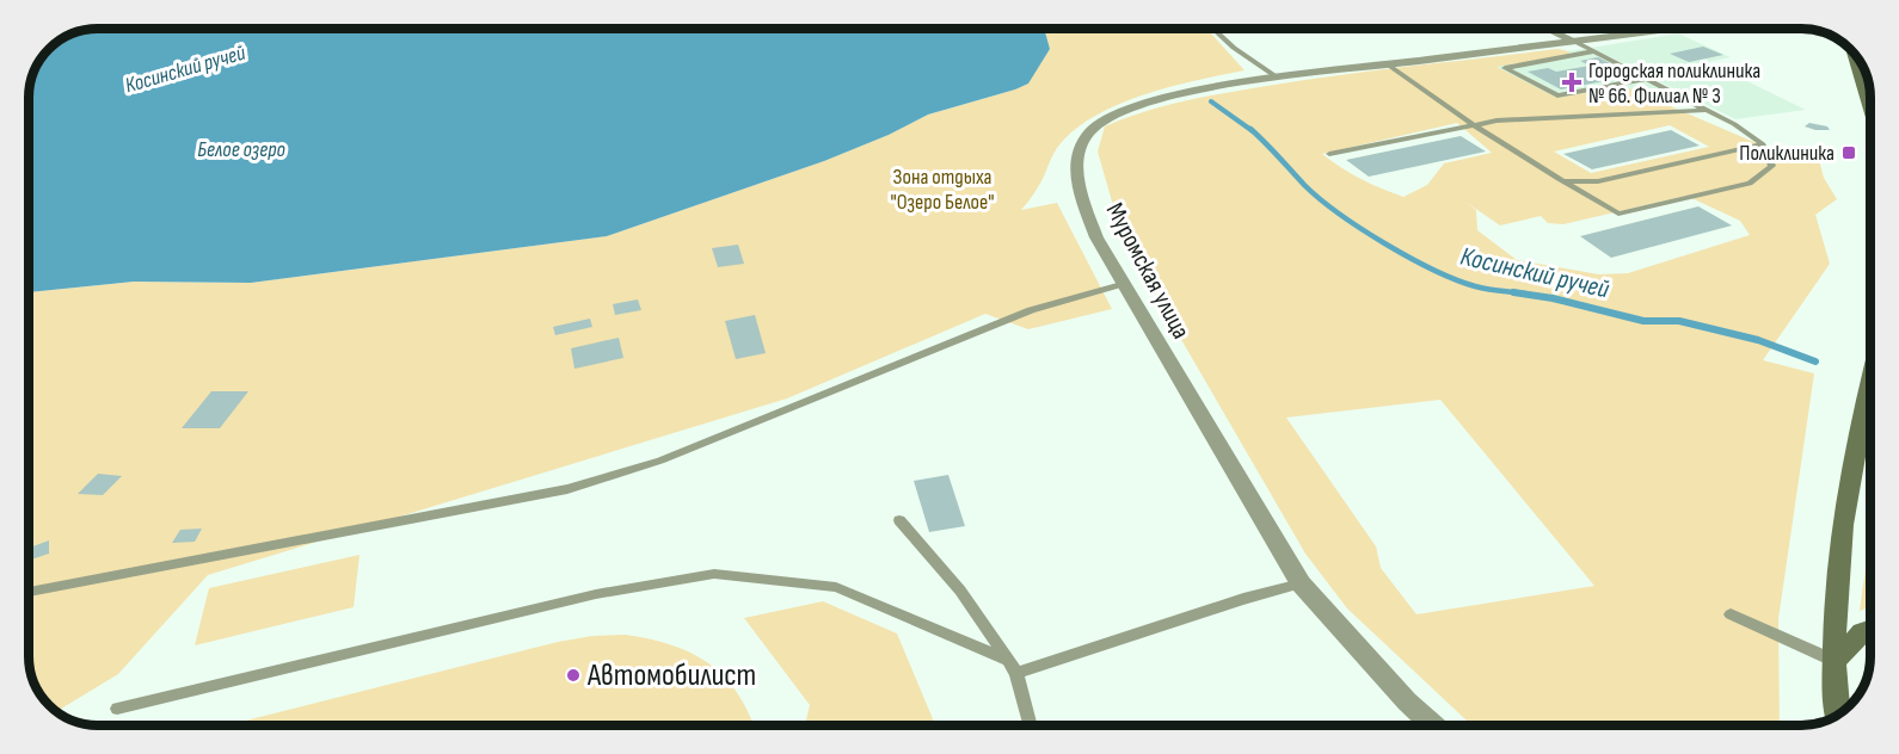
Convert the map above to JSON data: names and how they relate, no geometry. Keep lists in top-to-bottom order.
{
  "streets": {
    "street": ["Муромская улица"]
  },
  "water": ["Косинский ручей", "Белое озеро"],
  "parks": ["Зона отдыха \"Озеро Белое\""],
  "places": {
    "health": ["Городская поликлиника № 66. Филиал № 3"],
    "transit": ["Поликлиника"],
    "other": ["Автомобилист"]
  }
}
